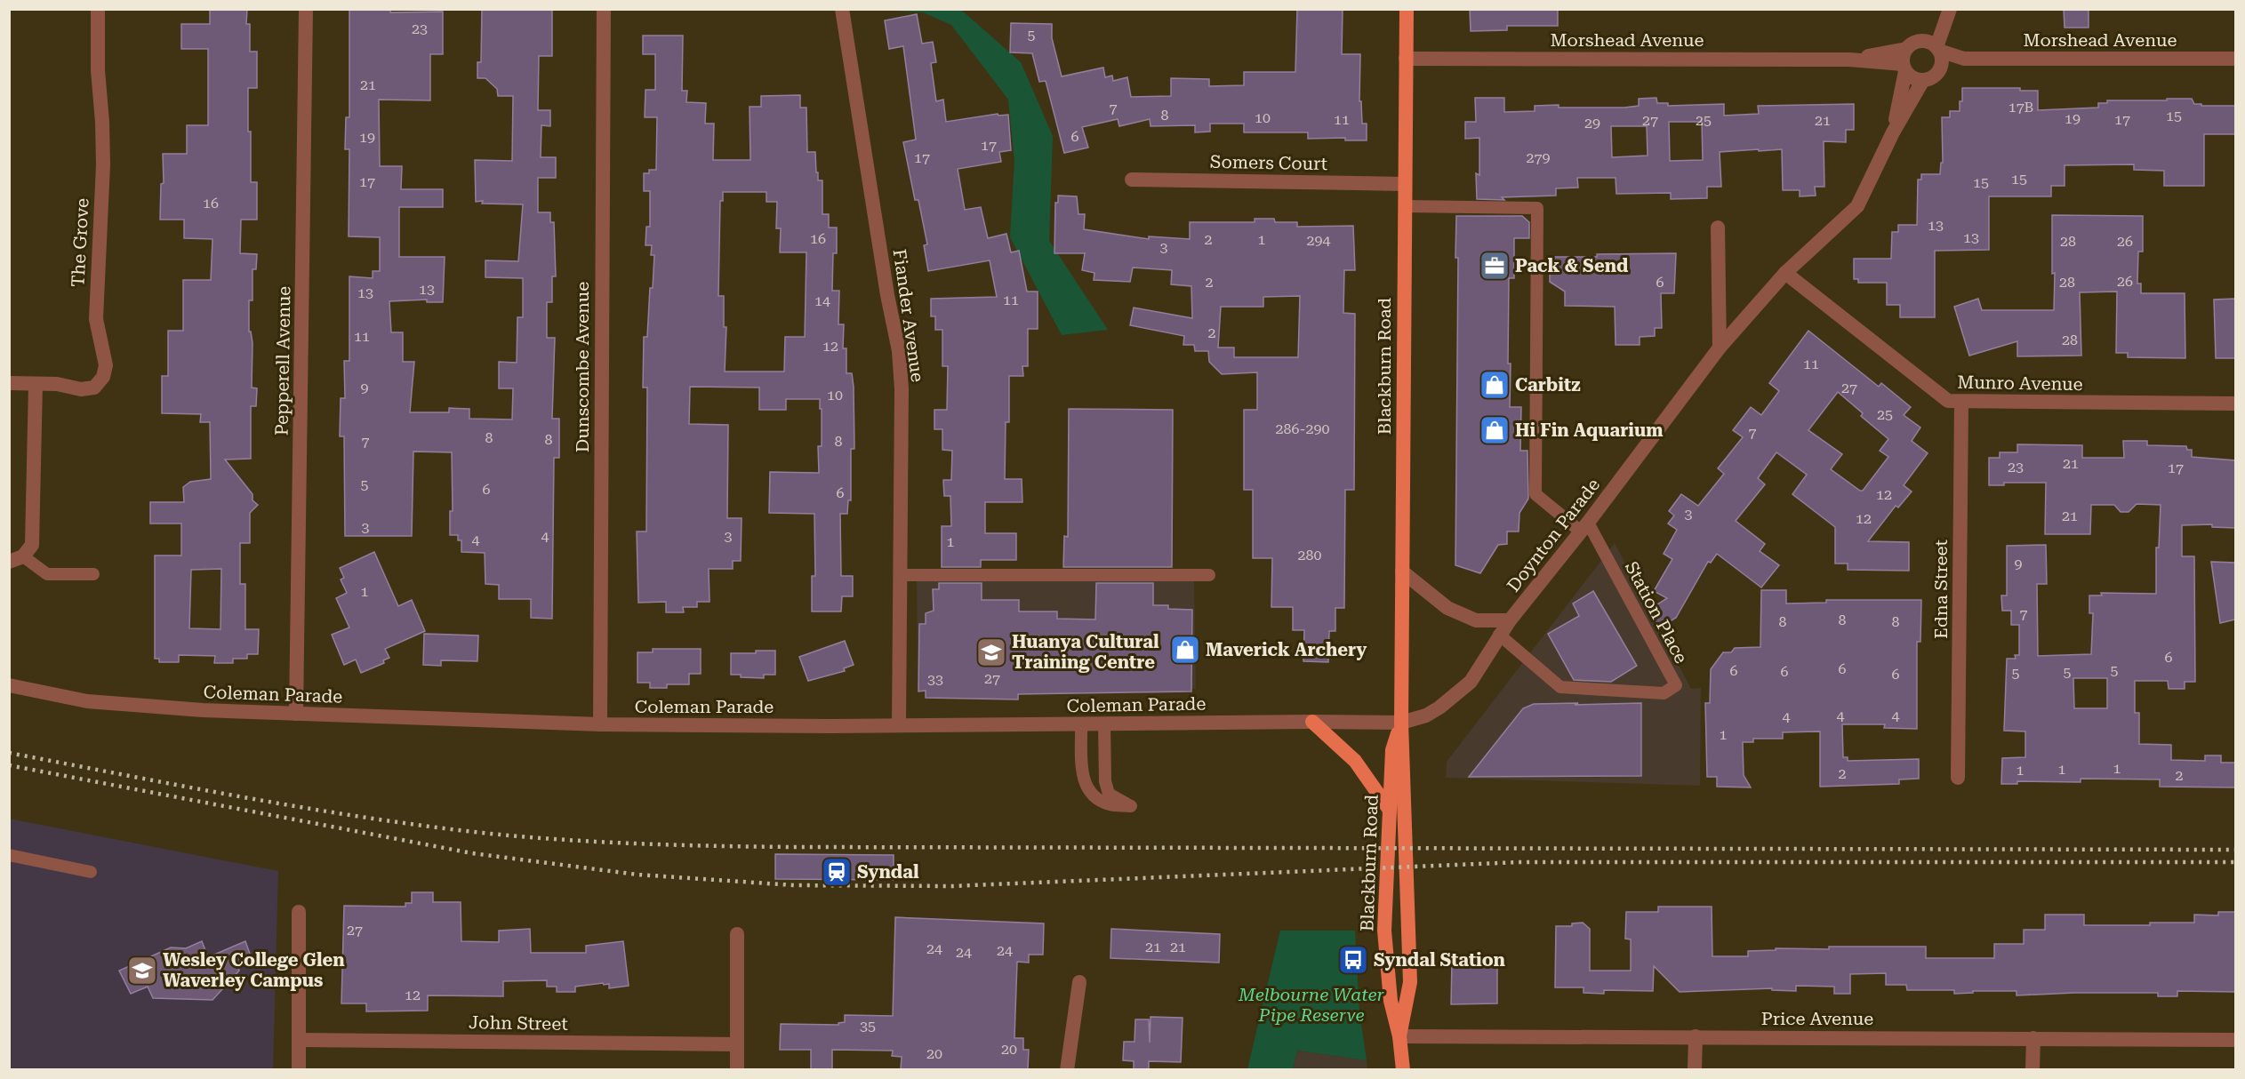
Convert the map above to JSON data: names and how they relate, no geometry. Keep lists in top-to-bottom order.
{
  "streets": {
    "main road": ["Blackburn Road"],
    "street": [
      "Morshead Avenue",
      "Somers Court",
      "The Grove",
      "Fiander Avenue",
      "Pepperell Avenue",
      "Dunscombe Avenue",
      "Munro Avenue",
      "Doynton Parade",
      "Edna Street",
      "Coleman Parade",
      "Price Avenue",
      "John Street"
    ],
    "lane": ["Station Place"]
  },
  "crossings": [
    ["Morshead Avenue", "Blackburn Road"],
    ["Morshead Avenue", "Doynton Parade"],
    ["Somers Court", "Blackburn Road"],
    ["Fiander Avenue", "Coleman Parade"],
    ["Pepperell Avenue", "Coleman Parade"],
    ["Blackburn Road", "Doynton Parade"],
    ["Blackburn Road", "Coleman Parade"],
    ["Blackburn Road", "Price Avenue"],
    ["Dunscombe Avenue", "Coleman Parade"],
    ["Munro Avenue", "Doynton Parade"],
    ["Munro Avenue", "Edna Street"],
    ["Doynton Parade", "Station Place"],
    ["Doynton Parade", "Coleman Parade"]
  ],
  "parks": ["Melbourne Water Pipe Reserve"],
  "places": {
    "office": ["Pack & Send"],
    "shop": ["Carbitz", "Hi Fin Aquarium", "Maverick Archery"],
    "school or university": ["Huanya Cultural Training Centre", "Wesley College Glen Waverley Campus"],
    "station": ["Syndal"],
    "bus stop": ["Syndal Station"]
  },
  "house_numbers": [
    "23",
    "5",
    "21",
    "17B",
    "7",
    "8",
    "15",
    "10",
    "19",
    "11",
    "17",
    "27",
    "25",
    "21",
    "29",
    "6",
    "19",
    "17",
    "17",
    "279",
    "15",
    "17",
    "15",
    "16",
    "13",
    "13",
    "16",
    "2",
    "1",
    "294",
    "28",
    "26",
    "3",
    "26",
    "2",
    "6",
    "28",
    "13",
    "13",
    "11",
    "14",
    "2",
    "11",
    "28",
    "12",
    "11",
    "9",
    "27",
    "10",
    "25",
    "286-290",
    "7",
    "8",
    "8",
    "7",
    "8",
    "21",
    "23",
    "17",
    "5",
    "6",
    "6",
    "12",
    "3",
    "21",
    "12",
    "3",
    "4",
    "3",
    "4",
    "1",
    "280",
    "9",
    "1",
    "7",
    "8",
    "8",
    "8",
    "6",
    "6",
    "6",
    "5",
    "6",
    "5",
    "5",
    "6",
    "27",
    "33",
    "4",
    "4",
    "4",
    "1",
    "1",
    "1",
    "1",
    "2",
    "2",
    "27",
    "21",
    "21",
    "24",
    "24",
    "24",
    "12",
    "35",
    "20",
    "20"
  ]
}
